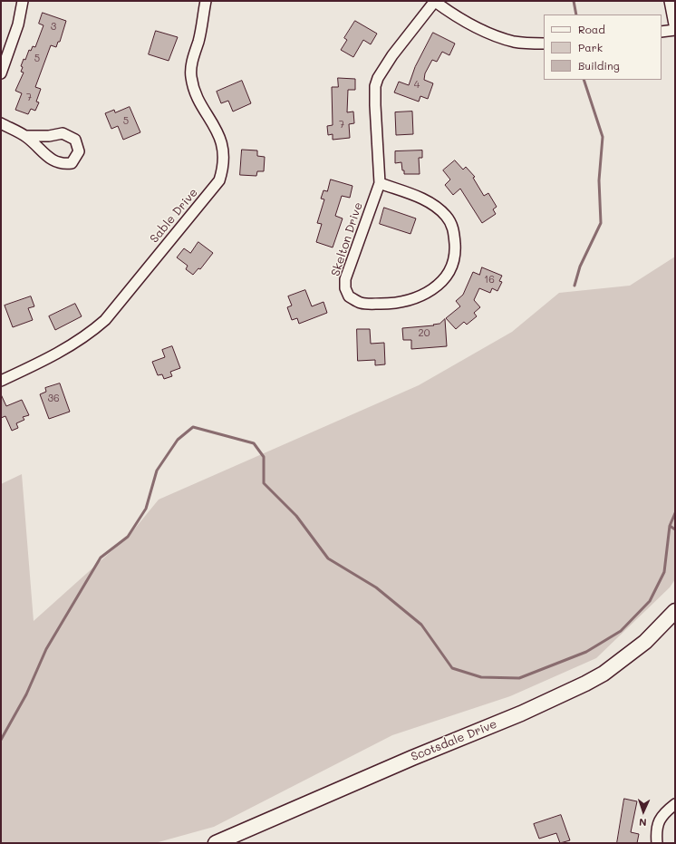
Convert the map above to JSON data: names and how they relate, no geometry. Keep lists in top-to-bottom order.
{
  "streets": {
    "street": ["Sable Drive", "Skelton Drive", "Scotsdale Drive"]
  },
  "house_numbers": [
    "3",
    "5",
    "4",
    "7",
    "5",
    "7",
    "16",
    "20",
    "36"
  ],
  "legend": ["Road", "Park", "Building"],
  "north": "bottom"
}
